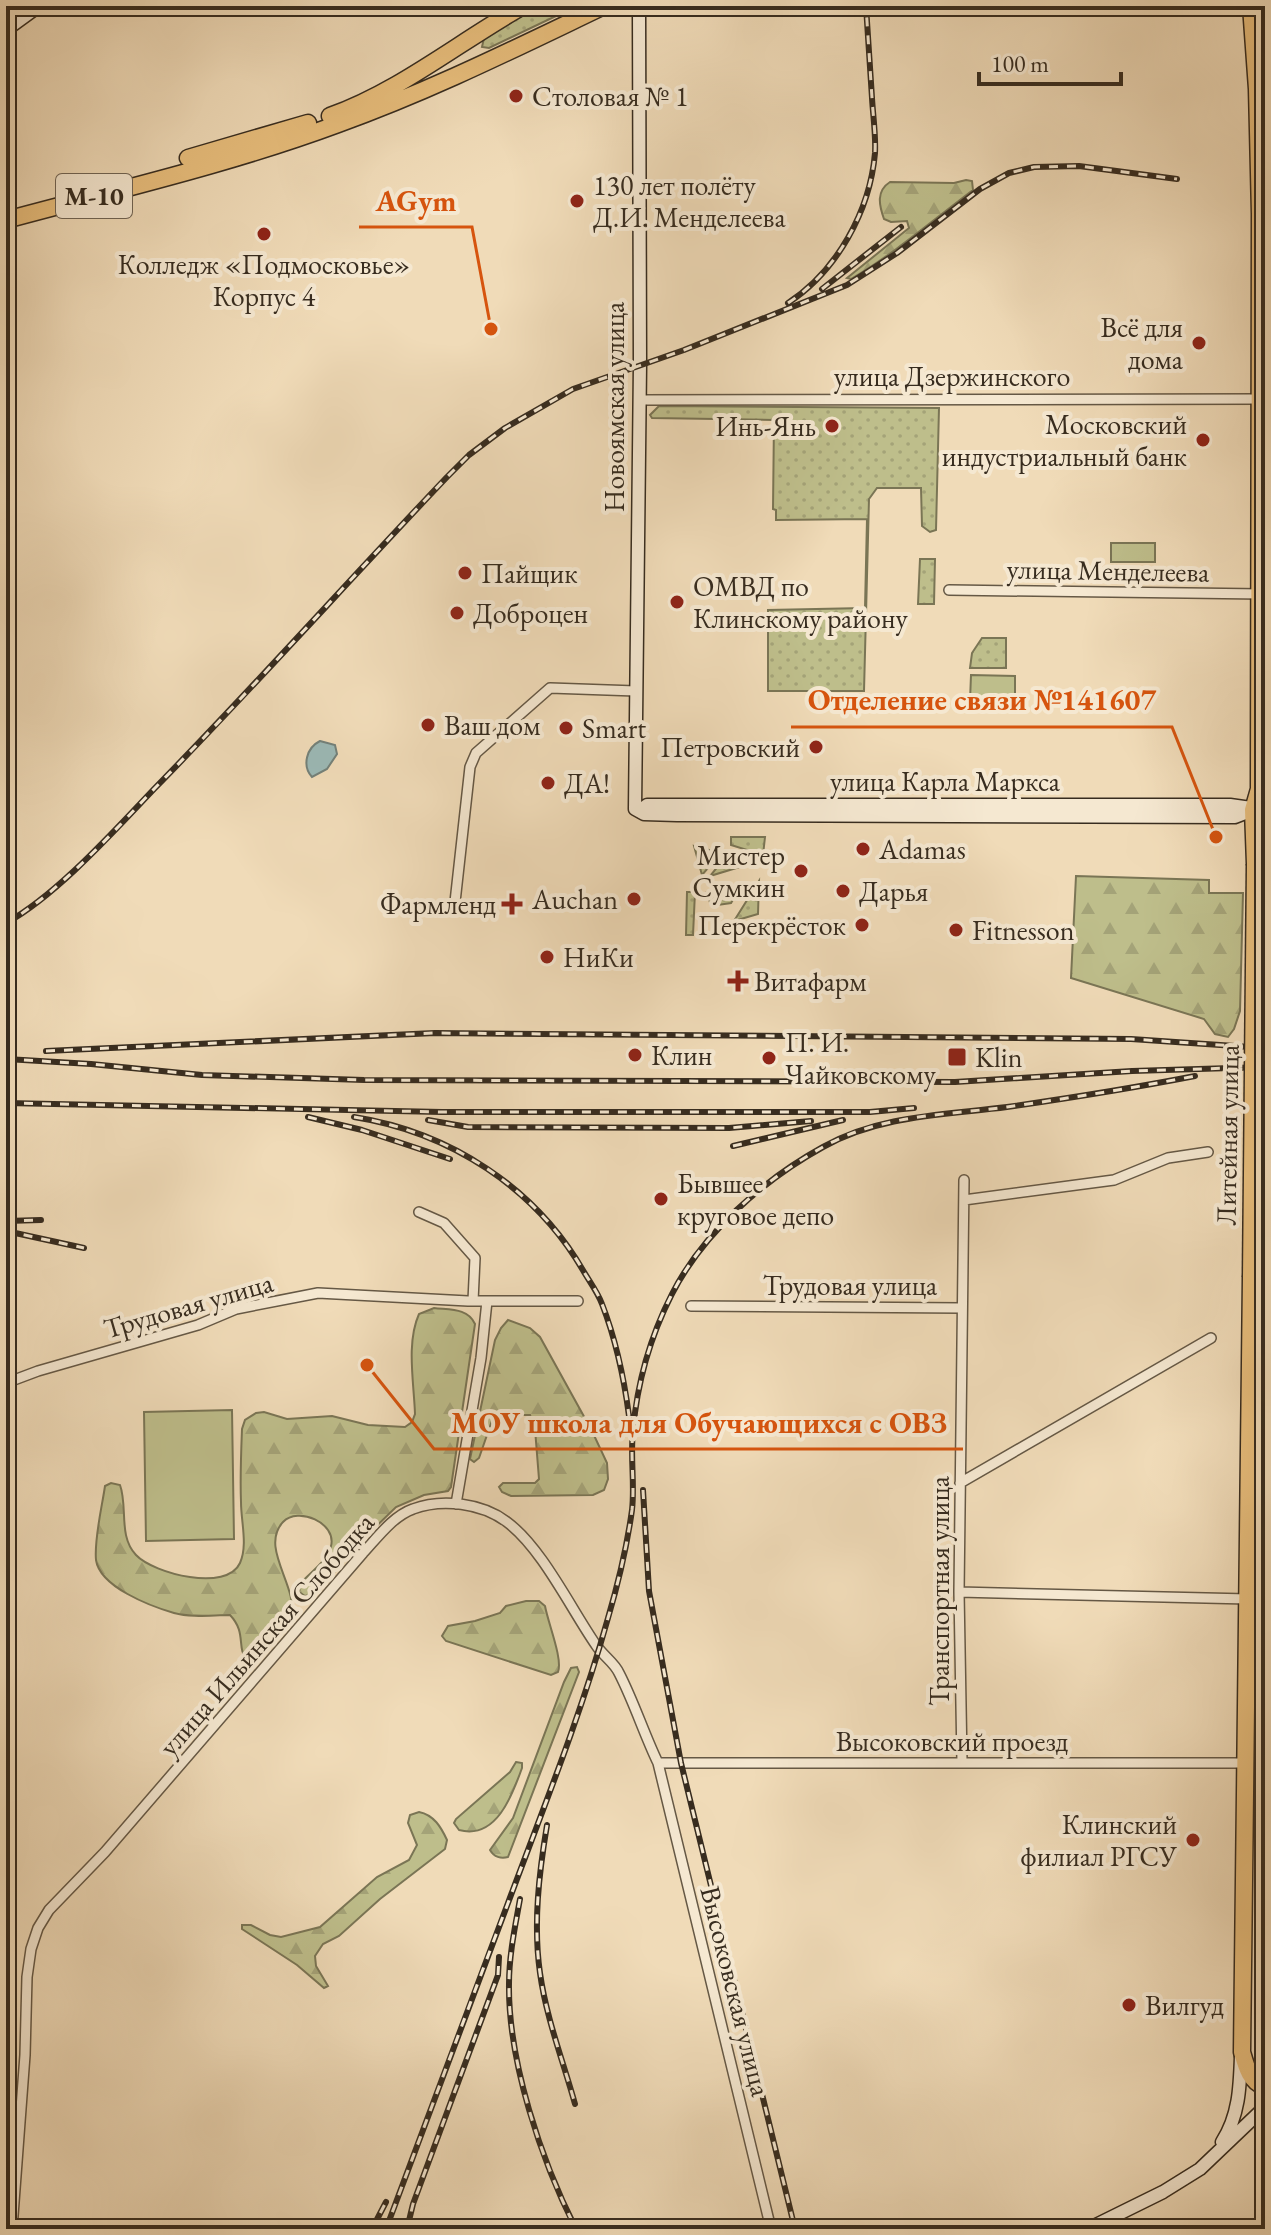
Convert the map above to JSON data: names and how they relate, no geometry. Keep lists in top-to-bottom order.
{
  "streets": {
    "highway": ["М-10", "Литейная улица"],
    "street": [
      "улица Дзержинского",
      "Новоямская улица",
      "улица Менделеева",
      "улица Карла Маркса",
      "Трудовая улица",
      "Транспортная улица",
      "улица Ильинская Слободка",
      "Высоковский проезд",
      "Высоковская улица"
    ]
  },
  "crossings": [
    ["улица Дзержинского", "Новоямская улица"],
    ["улица Дзержинского", "Литейная улица"],
    ["Новоямская улица", "улица Карла Маркса"],
    ["улица Менделеева", "Литейная улица"],
    ["улица Карла Маркса", "Литейная улица"],
    ["Литейная улица", "Высоковский проезд"],
    ["Трудовая улица", "Транспортная улица"],
    ["Транспортная улица", "Высоковский проезд"],
    ["улица Ильинская Слободка", "Высоковская улица"],
    ["Высоковский проезд", "Высоковская улица"]
  ],
  "places": {
    "other": [
      "Столовая № 1",
      "130 лет полёту Д.И. Менделеева",
      "Колледж «Подмосковье» Корпус 4",
      "AGym",
      "Всё для дома",
      "Инь-Янь",
      "Московский индустриальный банк",
      "Пайщик",
      "ОМВД по Клинскому району",
      "Доброцен",
      "Ваш дом",
      "Smart",
      "Петровский",
      "ДА!",
      "Отделение связи №141607",
      "Adamas",
      "Мистер Сумкин",
      "Дарья",
      "Auchan",
      "Перекрёсток",
      "Fitnesson",
      "НиКи",
      "Клин",
      "П. И. Чайковскому",
      "Бывшее круговое депо",
      "МОУ школа для Обучающихся с ОВЗ",
      "Клинский филиал РГСУ",
      "Вилгуд"
    ],
    "health": ["Фармленд", "Витафарм"],
    "transit": ["Klin"]
  },
  "scale_bar": "100 m"
}
